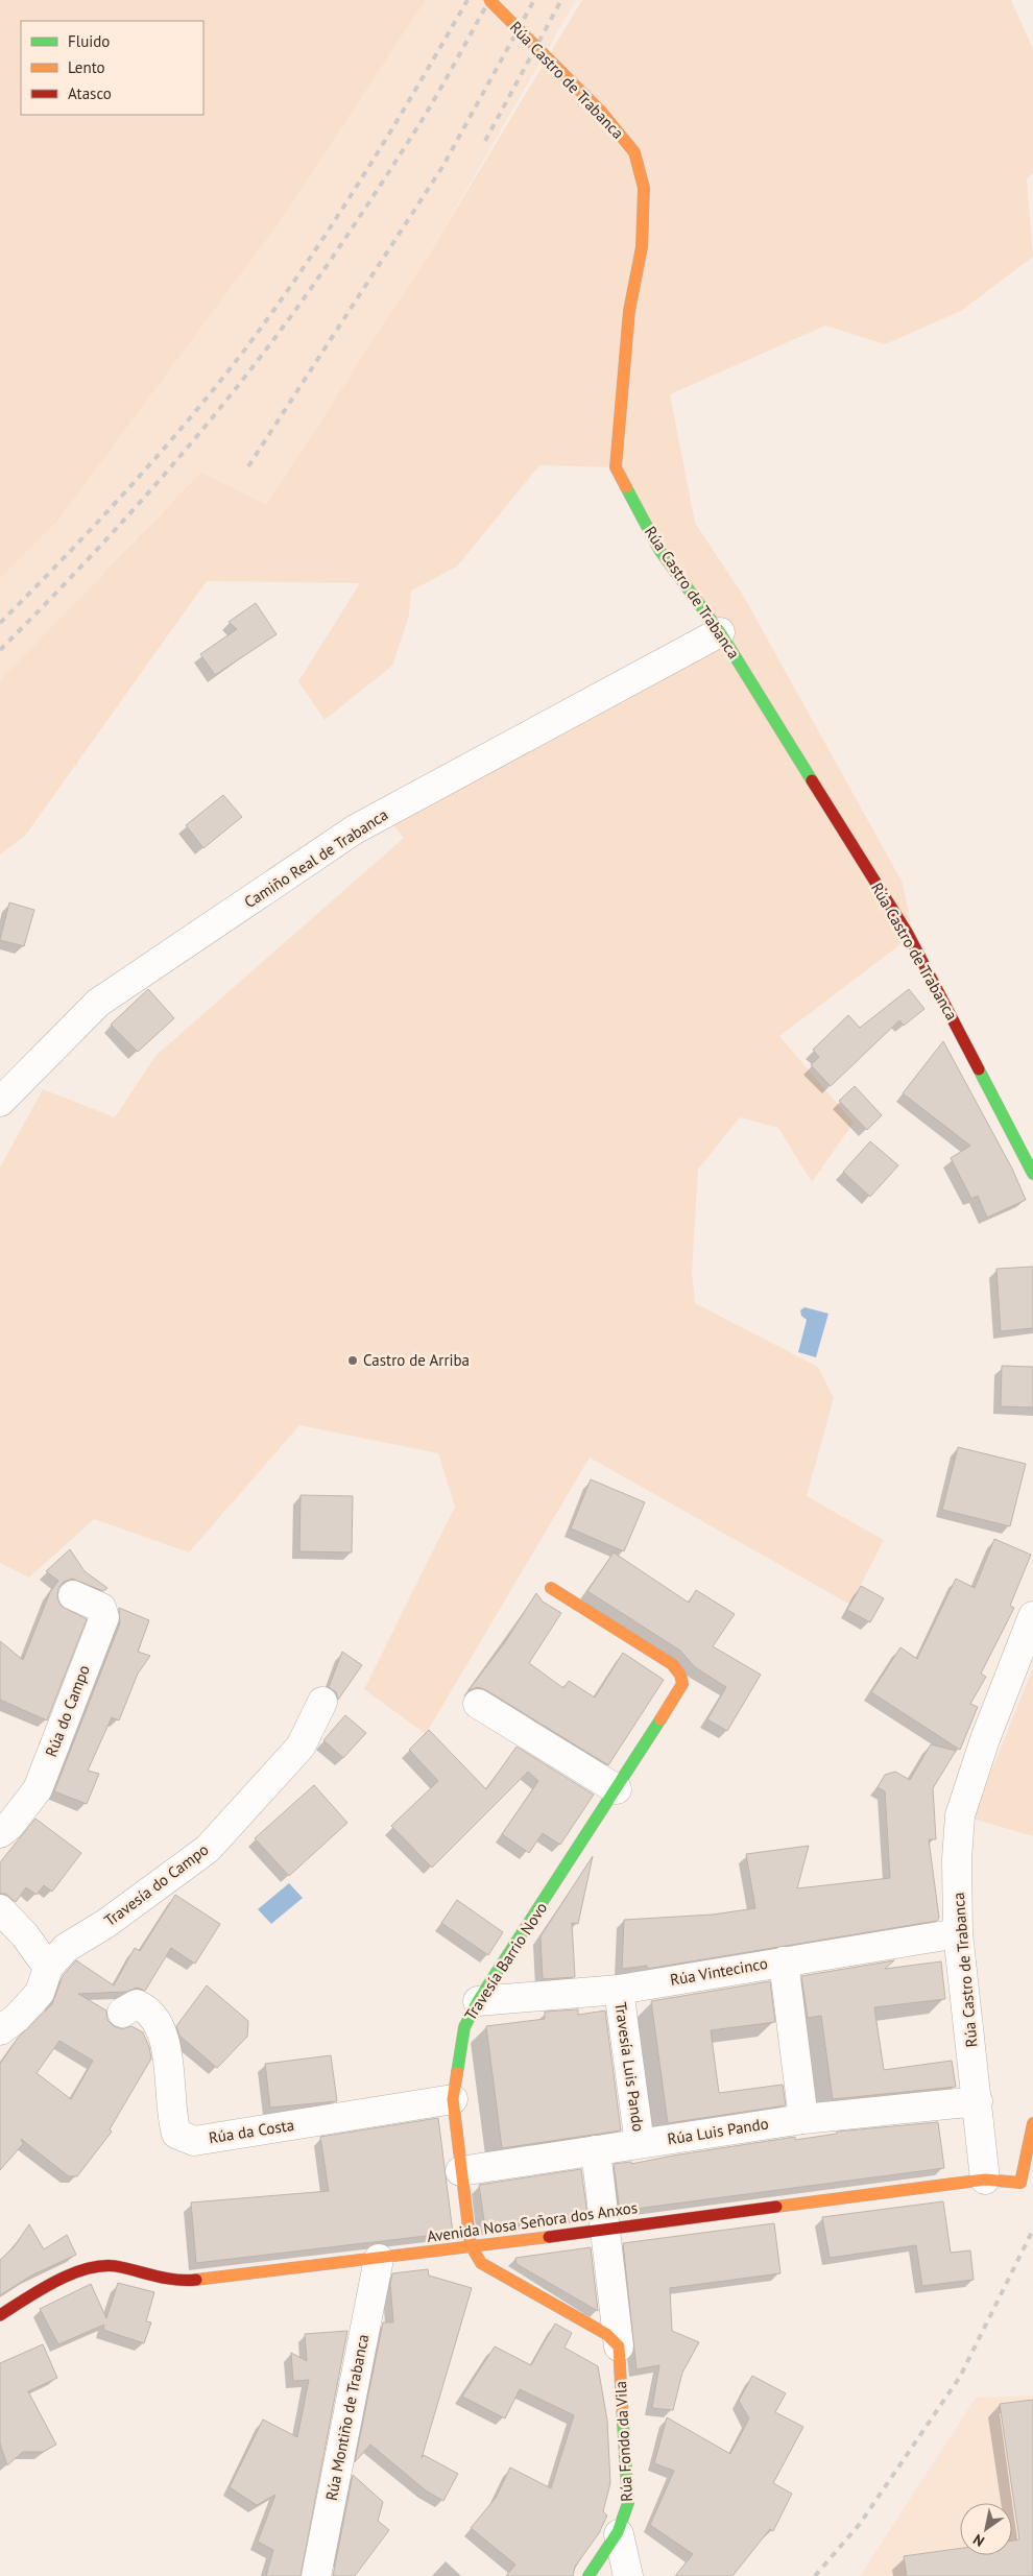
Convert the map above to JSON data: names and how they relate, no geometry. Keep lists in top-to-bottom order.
{
  "streets": {
    "street": [
      "Rúa Castro de Trabanca",
      "Camiño Real de Trabanca",
      "Rúa do Campo",
      "Travesía do Campo",
      "Travesía Barrio Novo",
      "Rúa Vintecinco",
      "Travesía Luis Pando",
      "Rúa da Costa",
      "Rúa Luis Pando",
      "Avenida Nosa Señora dos Anxos",
      "Rúa Montiño de Trabanca",
      "Rúa Fondo da Vila"
    ]
  },
  "crossings": [
    ["Rúa Castro de Trabanca", "Camiño Real de Trabanca"],
    ["Rúa Castro de Trabanca", "Rúa Vintecinco"],
    ["Rúa Castro de Trabanca", "Rúa Luis Pando"],
    ["Rúa Castro de Trabanca", "Avenida Nosa Señora dos Anxos"],
    ["Travesía Barrio Novo", "Rúa Vintecinco"],
    ["Travesía Barrio Novo", "Rúa da Costa"],
    ["Travesía Barrio Novo", "Rúa Luis Pando"],
    ["Travesía Barrio Novo", "Avenida Nosa Señora dos Anxos"],
    ["Rúa Vintecinco", "Travesía Luis Pando"],
    ["Travesía Luis Pando", "Rúa Luis Pando"],
    ["Rúa Luis Pando", "Rúa Fondo da Vila"],
    ["Avenida Nosa Señora dos Anxos", "Rúa Montiño de Trabanca"],
    ["Avenida Nosa Señora dos Anxos", "Rúa Fondo da Vila"]
  ],
  "places": ["Castro de Arriba"],
  "legend": ["Fluido", "Lento", "Atasco"],
  "north": "bottom left"
}
